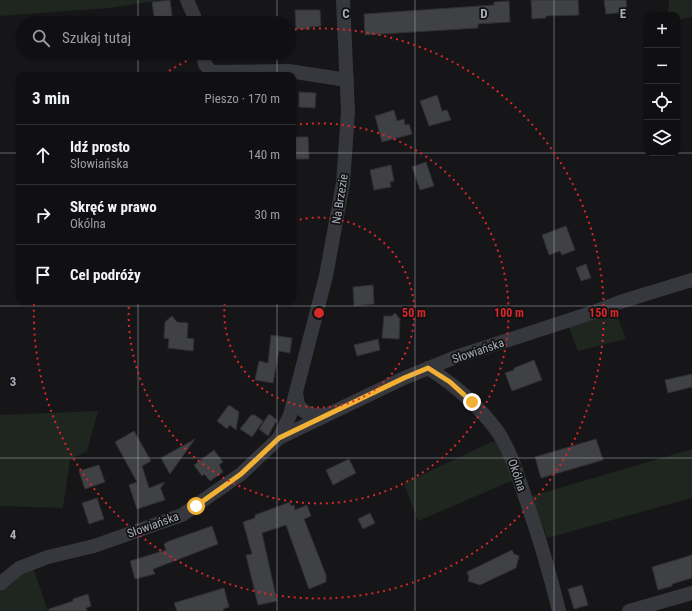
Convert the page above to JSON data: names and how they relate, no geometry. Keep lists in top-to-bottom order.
{
  "streets": {
    "street": ["Na Brzezie", "Słowiańska", "Okólna"]
  },
  "crossings": [
    ["Na Brzezie", "Słowiańska"],
    ["Słowiańska", "Okólna"]
  ],
  "page": {
    "map_buttons": ["+", "−"],
    "search": "Szukaj tutaj",
    "heading": ["3 min", "Pieszo · 170 m"],
    "list": [
      ["Idź prosto", "Słowiańska", "140 m"],
      ["Skręć w prawo", "Okólna", "30 m"],
      "Cel podróży"
    ]
  },
  "grid": {
    "columns": ["C", "D", "E"],
    "rows": ["3", "4"]
  },
  "rings": ["50 m", "100 m", "150 m"]
}
